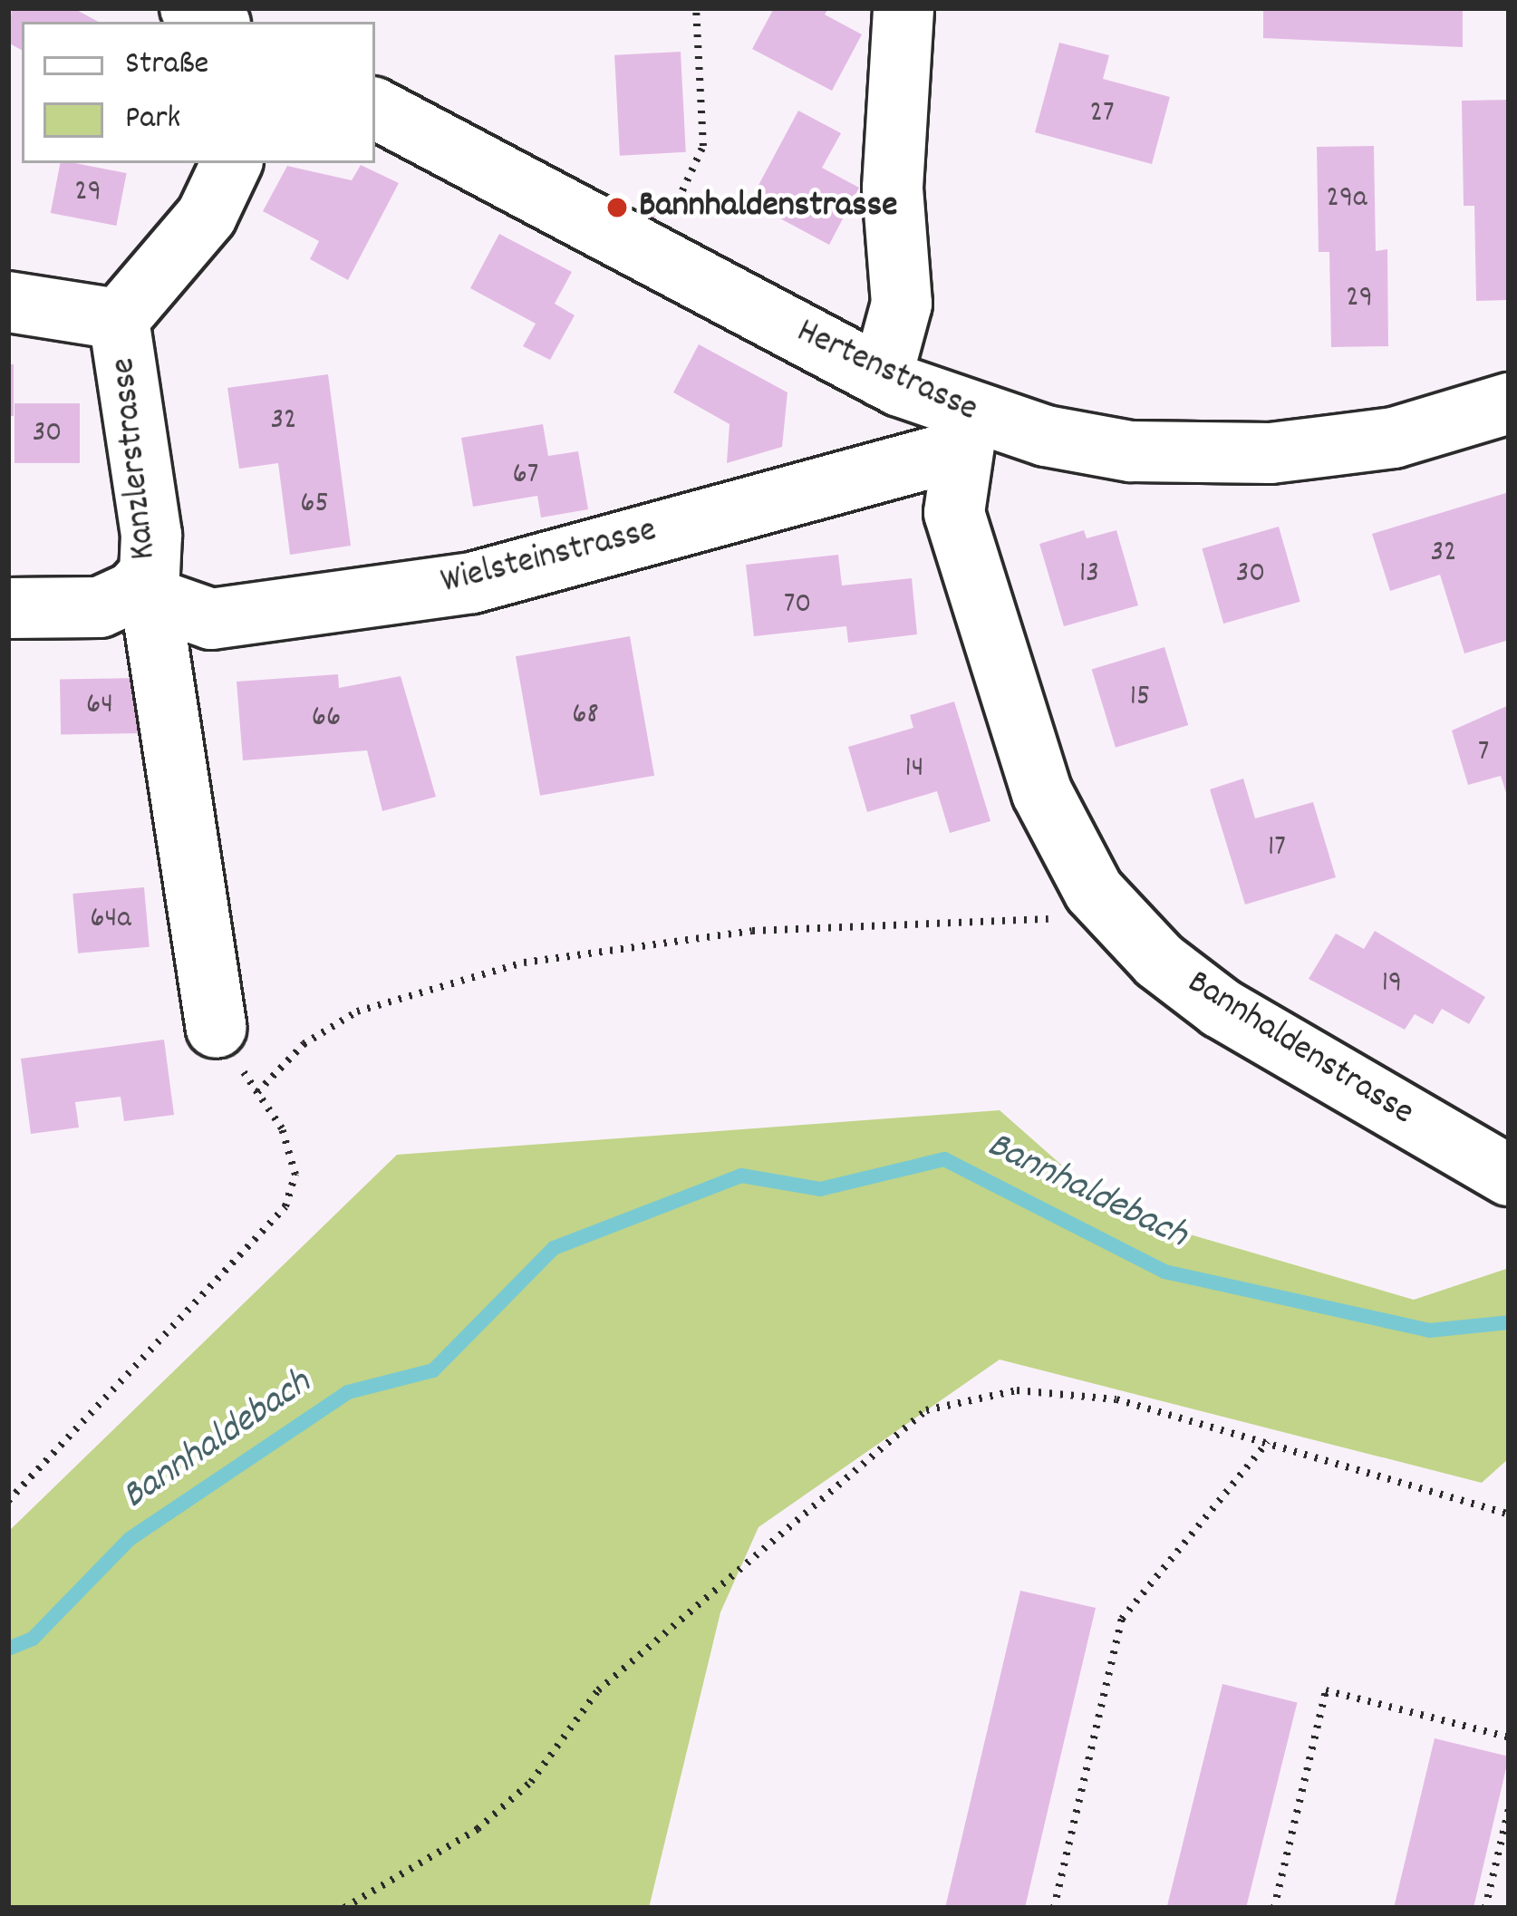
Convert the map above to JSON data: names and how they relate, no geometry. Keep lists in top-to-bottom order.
{
  "streets": {
    "street": [
      "Hertenstrasse",
      "Kanzlerstrasse",
      "Wielsteinstrasse",
      "Bannhaldenstrasse"
    ]
  },
  "crossings": [
    ["Hertenstrasse", "Wielsteinstrasse"],
    ["Hertenstrasse", "Bannhaldenstrasse"],
    ["Kanzlerstrasse", "Wielsteinstrasse"],
    ["Wielsteinstrasse", "Bannhaldenstrasse"]
  ],
  "water": ["Bannhaldebach"],
  "places": ["Bannhaldenstrasse"],
  "house_numbers": [
    "27",
    "29",
    "29a",
    "29",
    "32",
    "30",
    "67",
    "65",
    "32",
    "13",
    "30",
    "70",
    "15",
    "64",
    "68",
    "66",
    "7",
    "14",
    "17",
    "64a",
    "19"
  ],
  "legend": ["Straße", "Park"]
}
